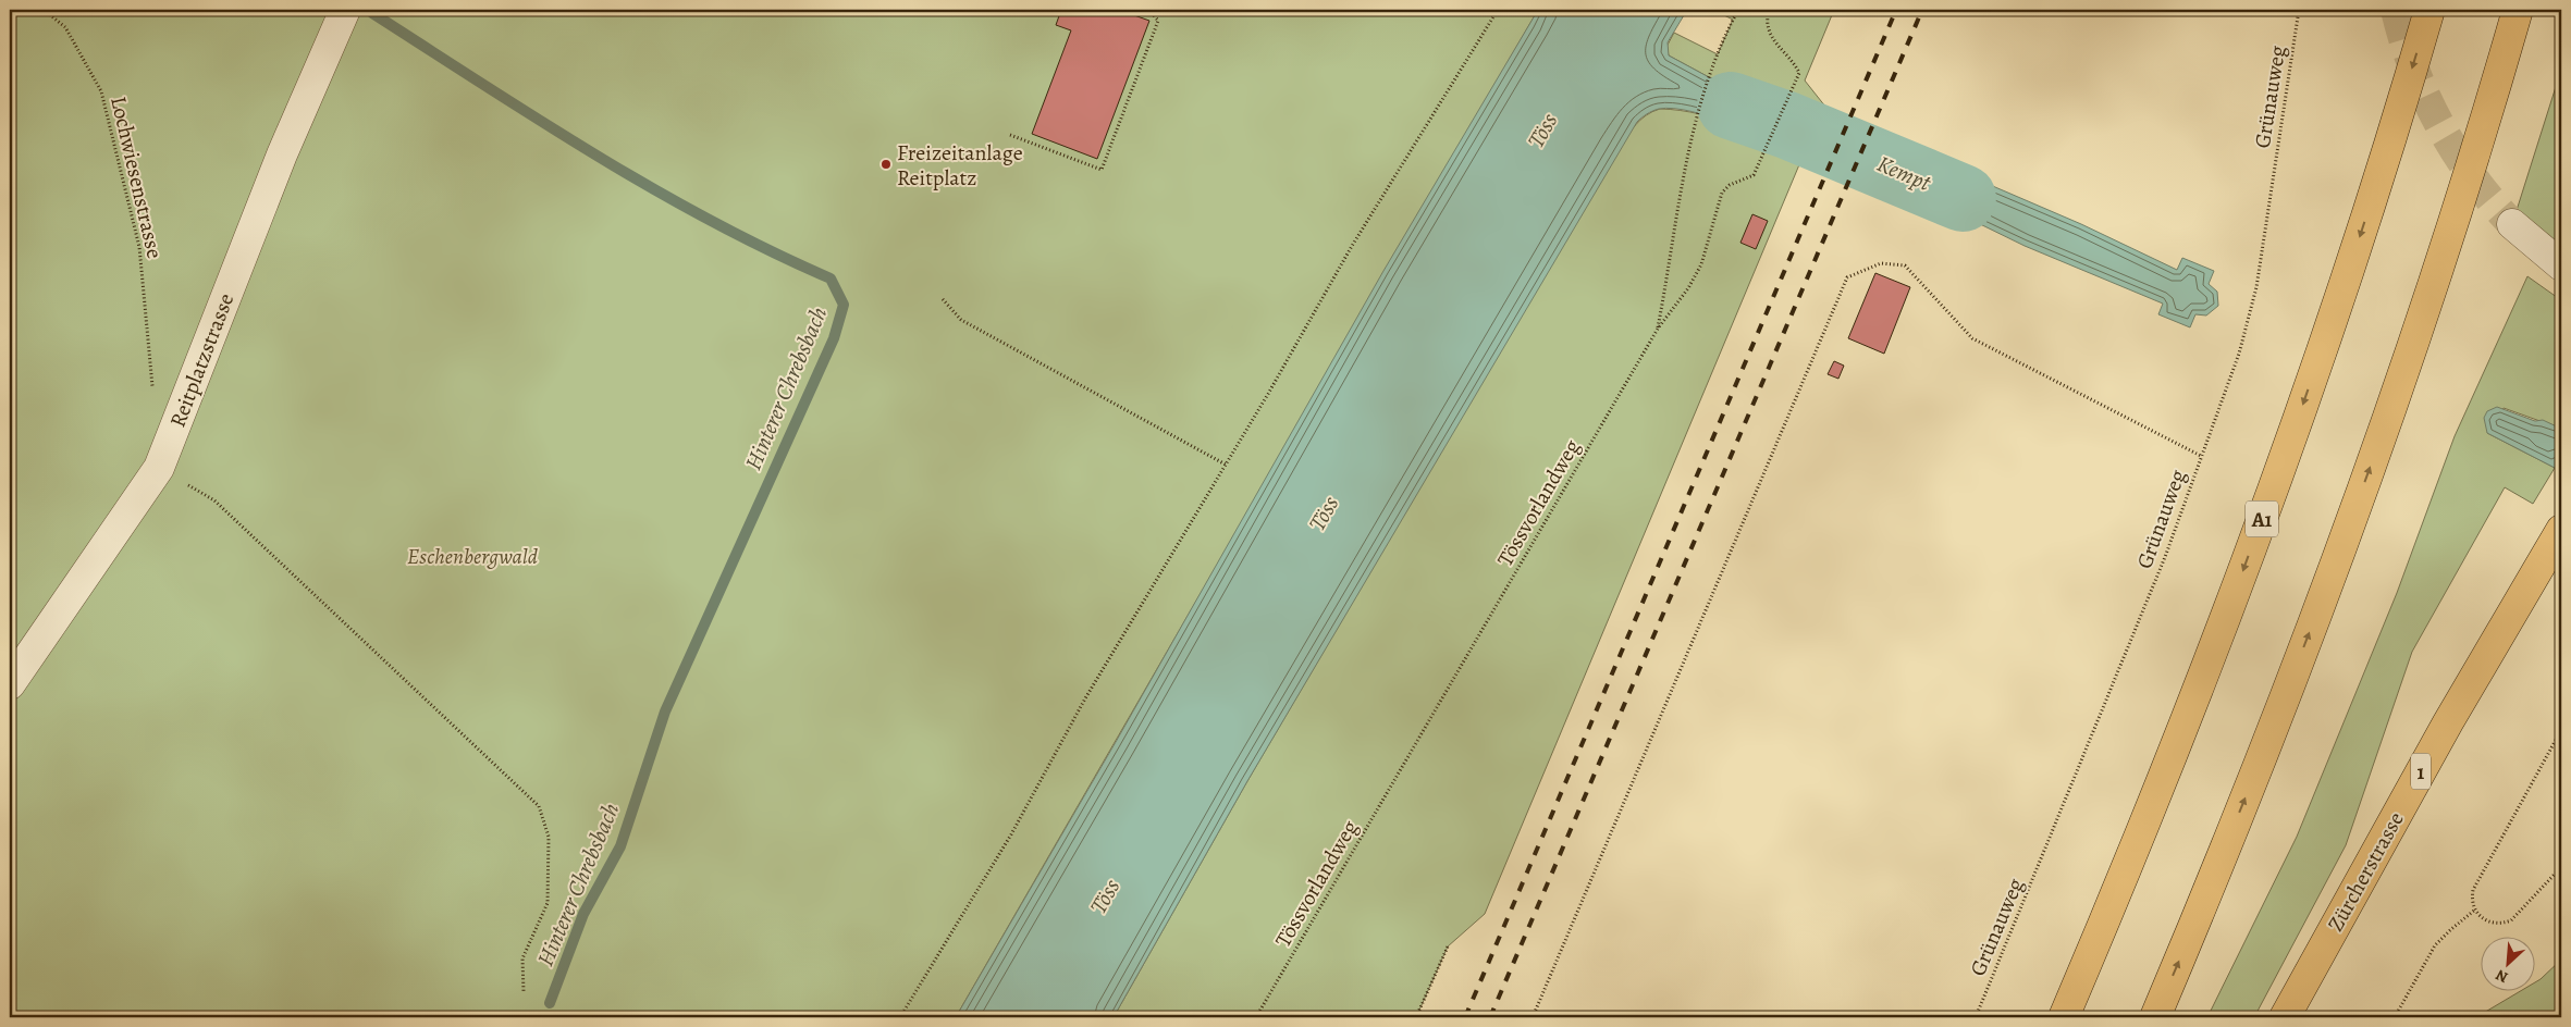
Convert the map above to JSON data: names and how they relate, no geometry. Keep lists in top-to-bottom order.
{
  "streets": {
    "main road": ["A1", "1", "Zürcherstrasse"],
    "street": ["Reitplatzstrasse"],
    "path": ["Grünauweg", "Lochwiesenstrasse", "Tössvorlandweg"]
  },
  "water": ["Töss", "Kempt", "Hinterer Chrebsbach"],
  "parks": ["Eschenbergwald"],
  "places": ["Freizeitanlage Reitplatz"],
  "north": "bottom left"
}
